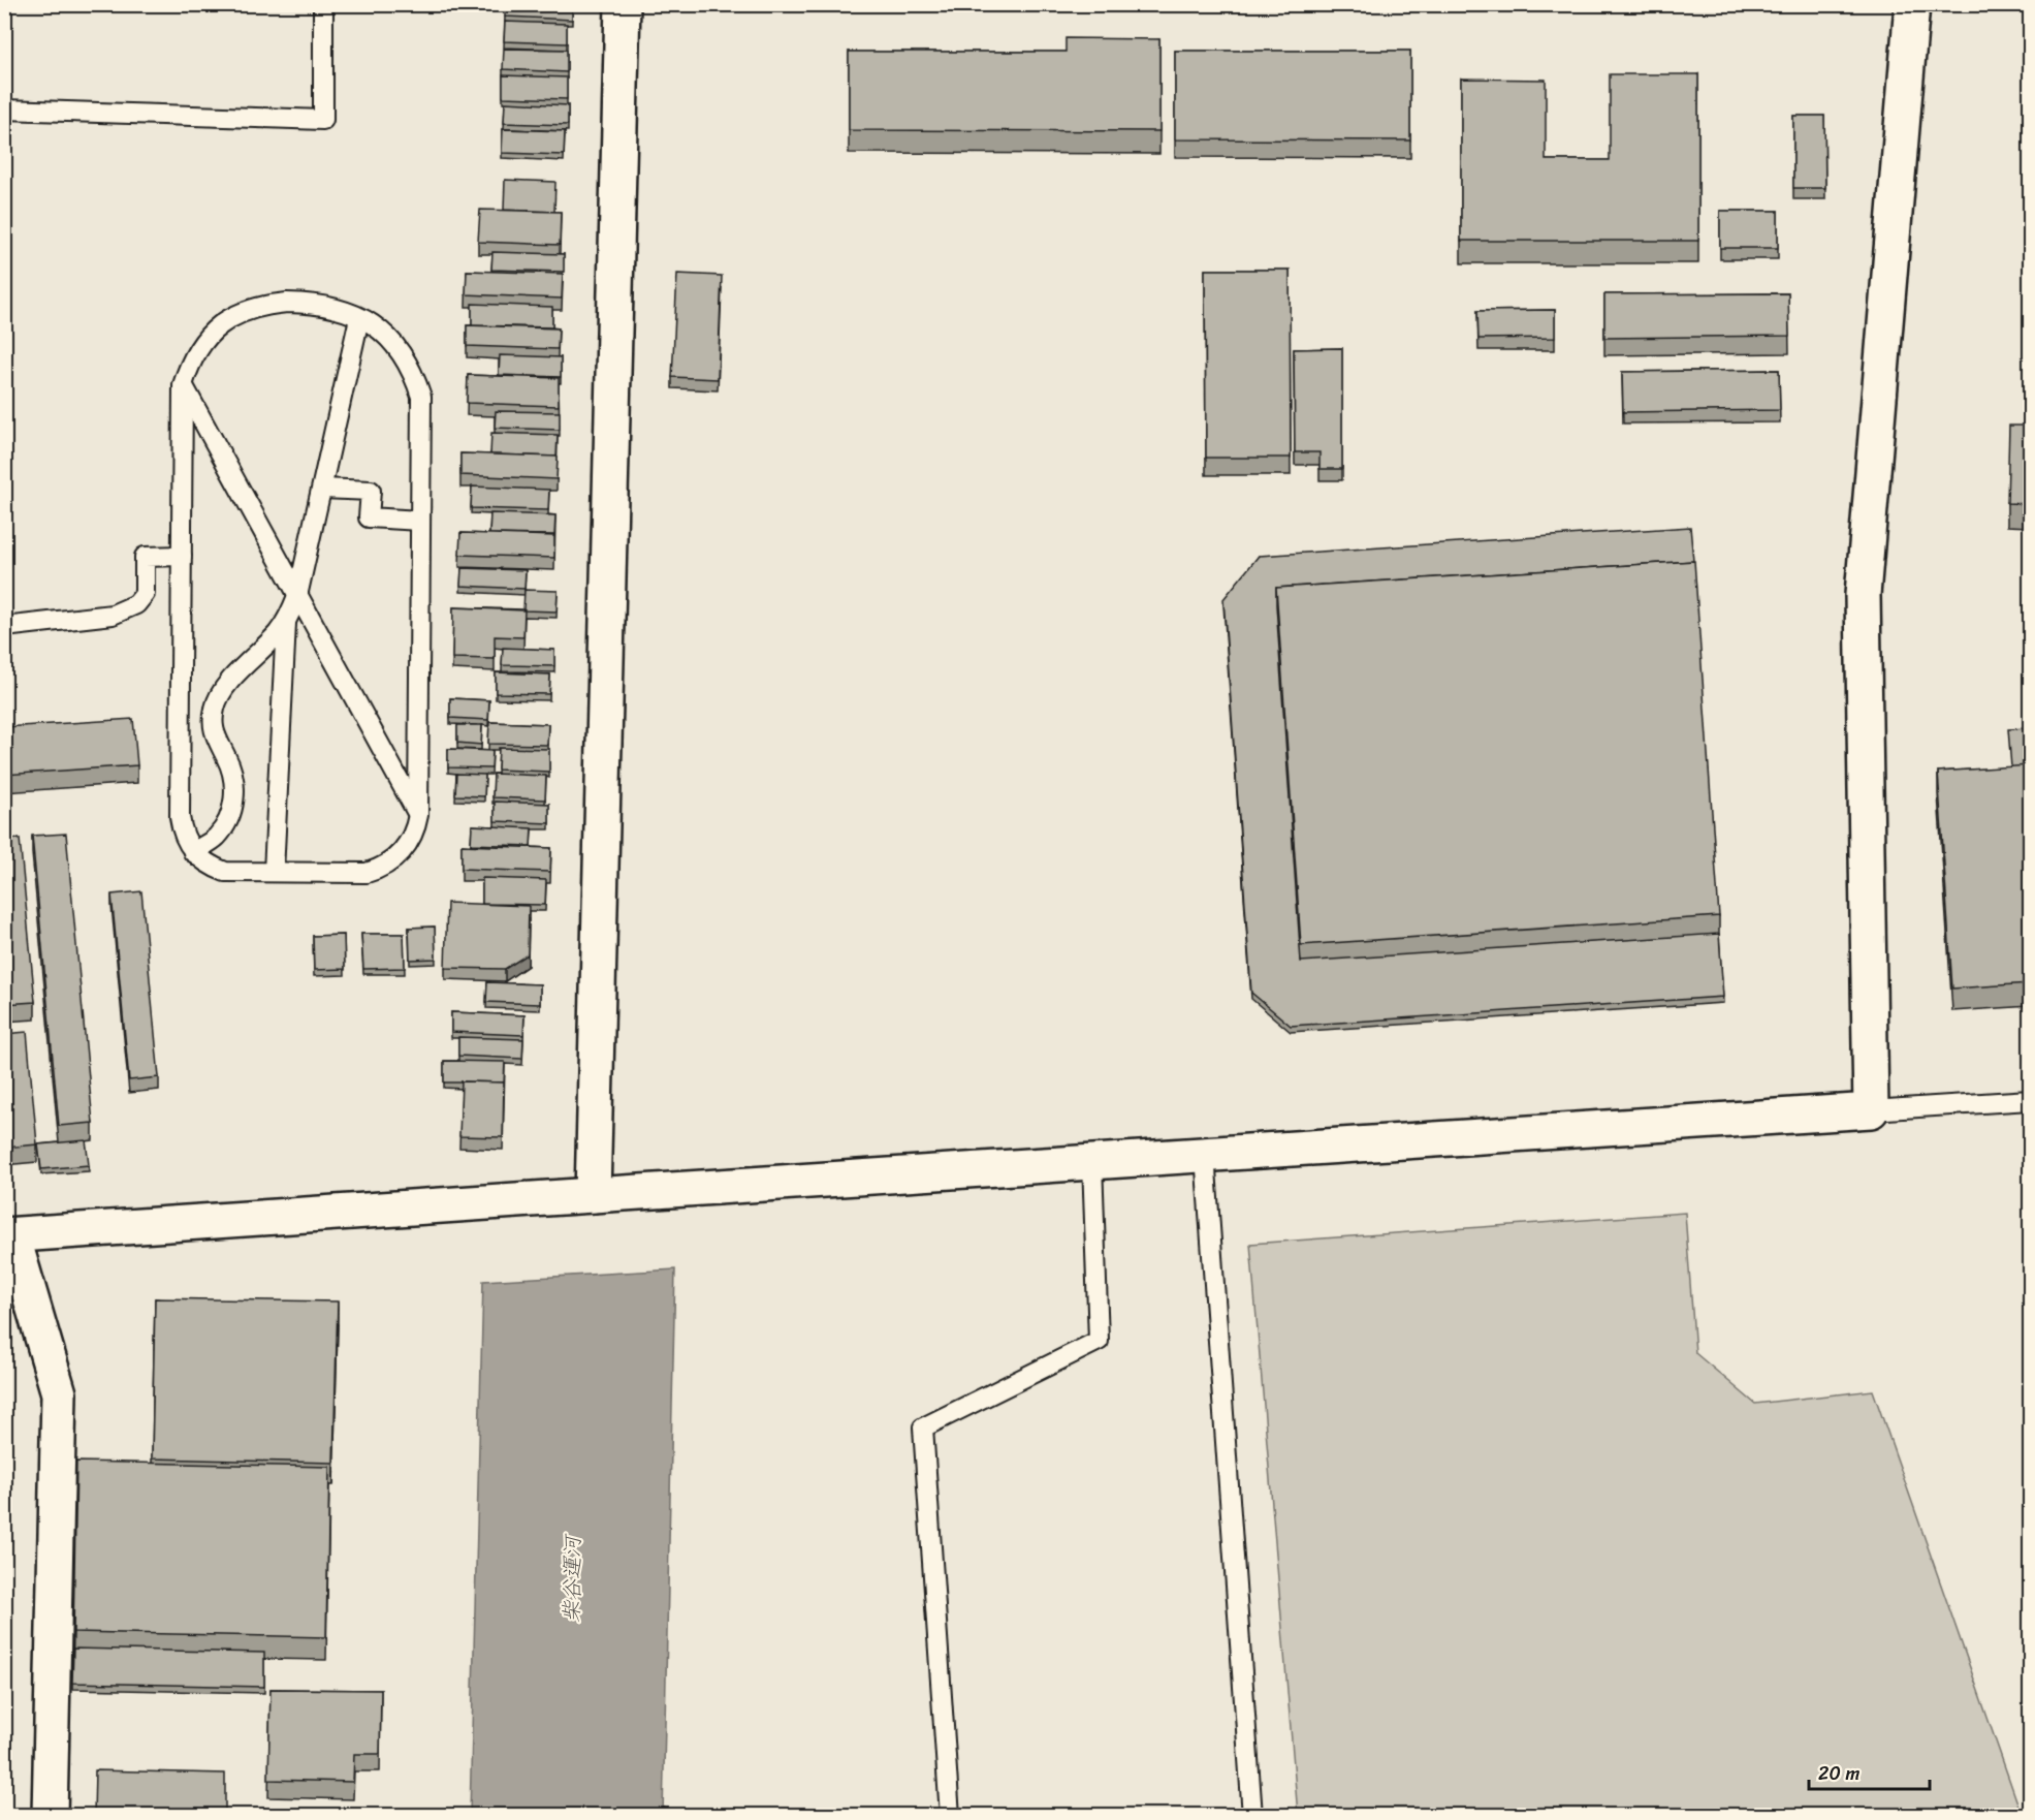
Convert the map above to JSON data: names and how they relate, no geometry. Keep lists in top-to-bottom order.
{
  "water": ["柴谷運河"],
  "scale_bar": "20 m"
}
